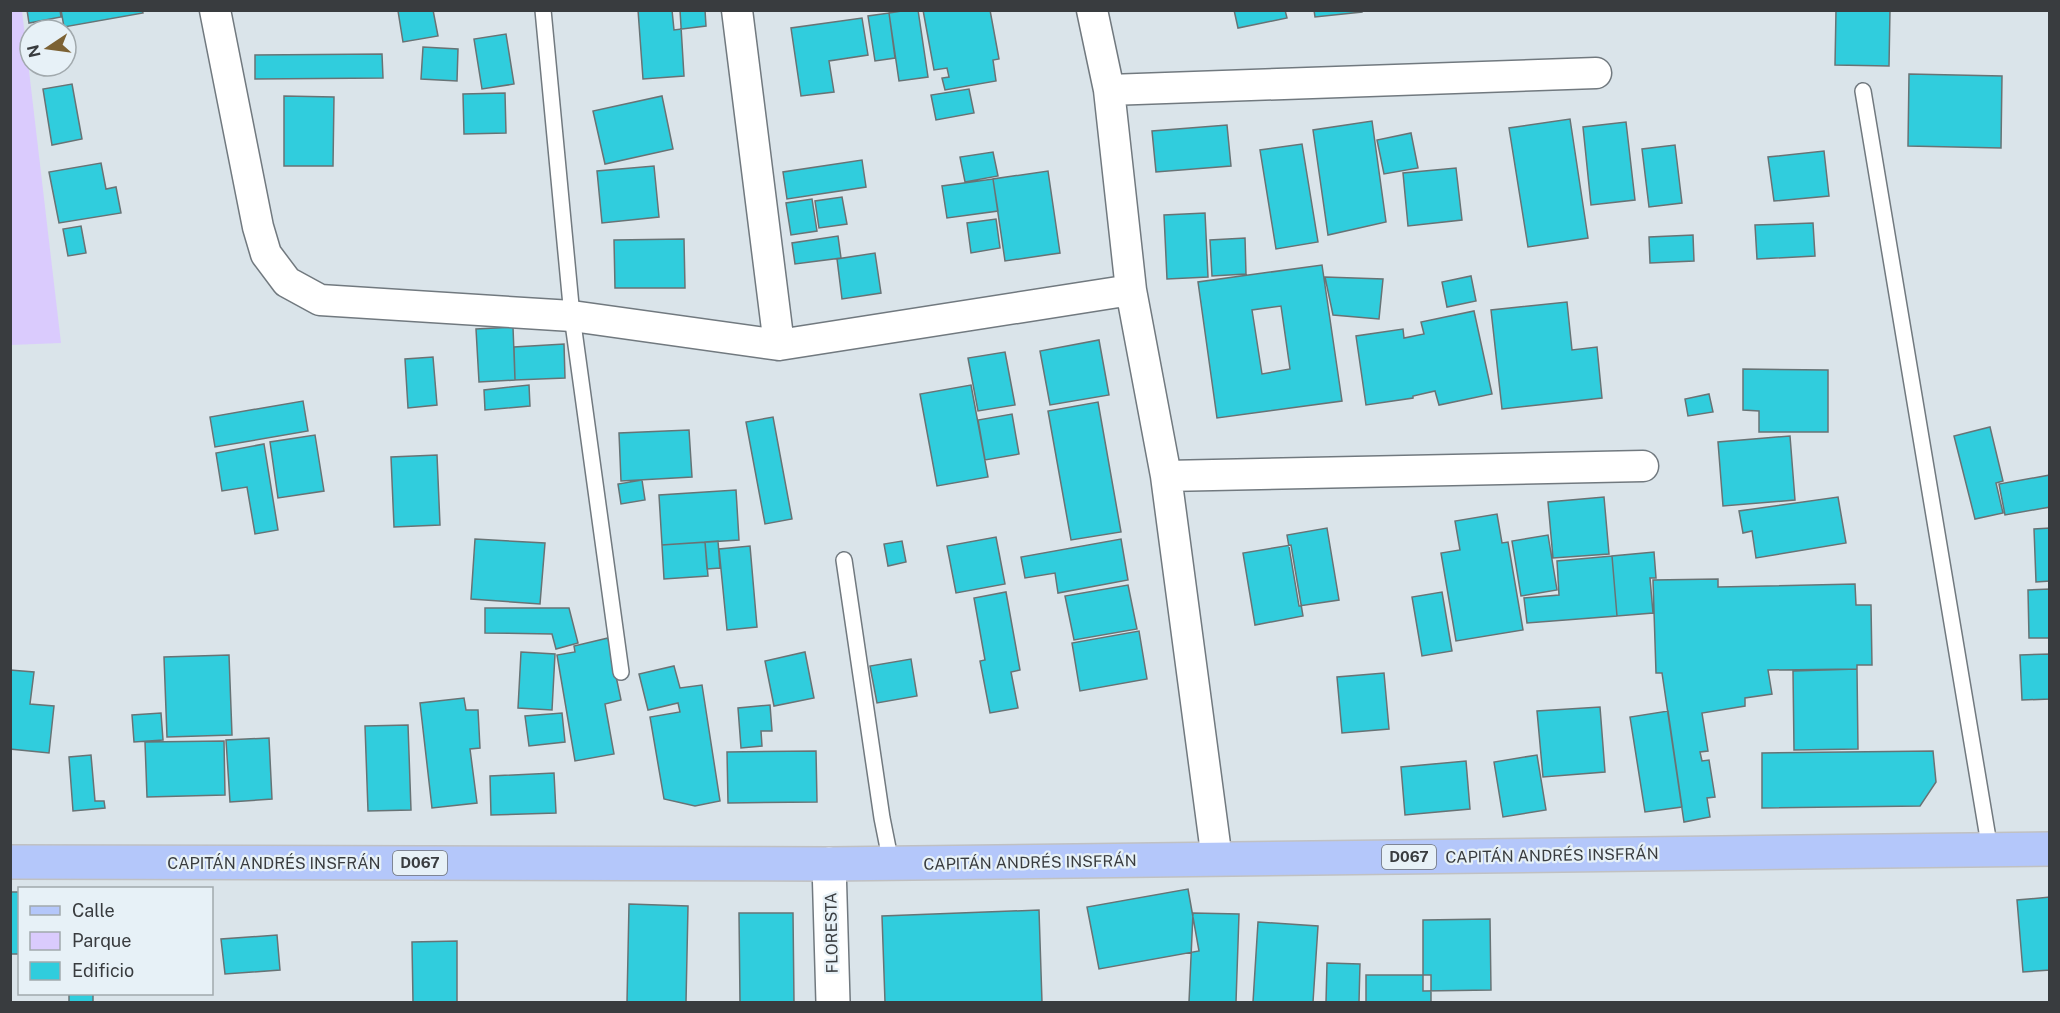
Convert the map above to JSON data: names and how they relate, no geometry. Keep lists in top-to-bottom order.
{
  "streets": {
    "main road": ["CAPITÁN ANDRÉS INSFRÁN", "D067"],
    "street": ["FLORESTA"]
  },
  "crossings": [
    ["CAPITÁN ANDRÉS INSFRÁN", "FLORESTA"]
  ],
  "legend": ["Calle", "Parque", "Edificio"],
  "north": "left"
}
